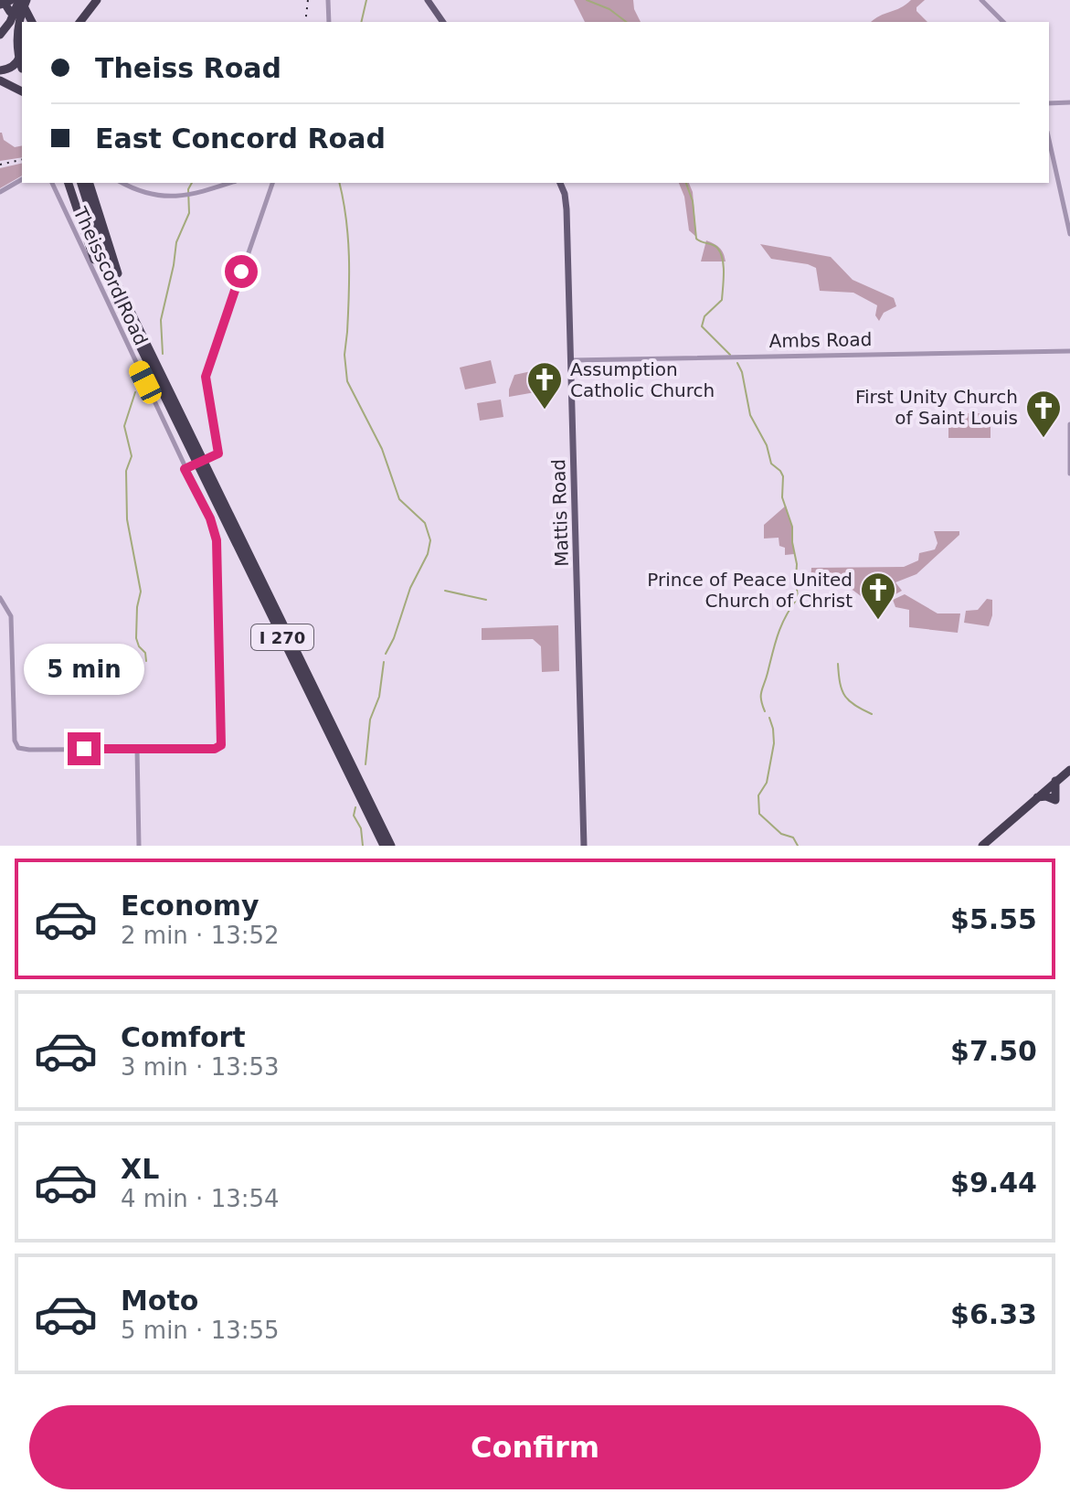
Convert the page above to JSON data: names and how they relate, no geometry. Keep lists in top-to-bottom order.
{
  "streets": {
    "highway": ["I 270"],
    "main road": ["Mattis Road"],
    "street": ["Theisscord Road", "Ambs Road"]
  },
  "crossings": [
    ["Ambs Road", "Mattis Road"]
  ],
  "places": {
    "church": ["Assumption Catholic Church", "First Unity Church of Saint Louis", "Prince of Peace United Church of Christ"]
  },
  "page": {
    "banner": ["Theiss Road", "East Concord Road"],
    "bubble": "5 min",
    "list": [
      {
        "name": "Economy",
        "note": "2 min · 13:52",
        "value": "$5.55"
      },
      {
        "name": "Comfort",
        "note": "3 min · 13:53",
        "value": "$7.50"
      },
      {
        "name": "XL",
        "note": "4 min · 13:54",
        "value": "$9.44"
      },
      {
        "name": "Moto",
        "note": "5 min · 13:55",
        "value": "$6.33"
      }
    ],
    "buttons": "Confirm"
  }
}
